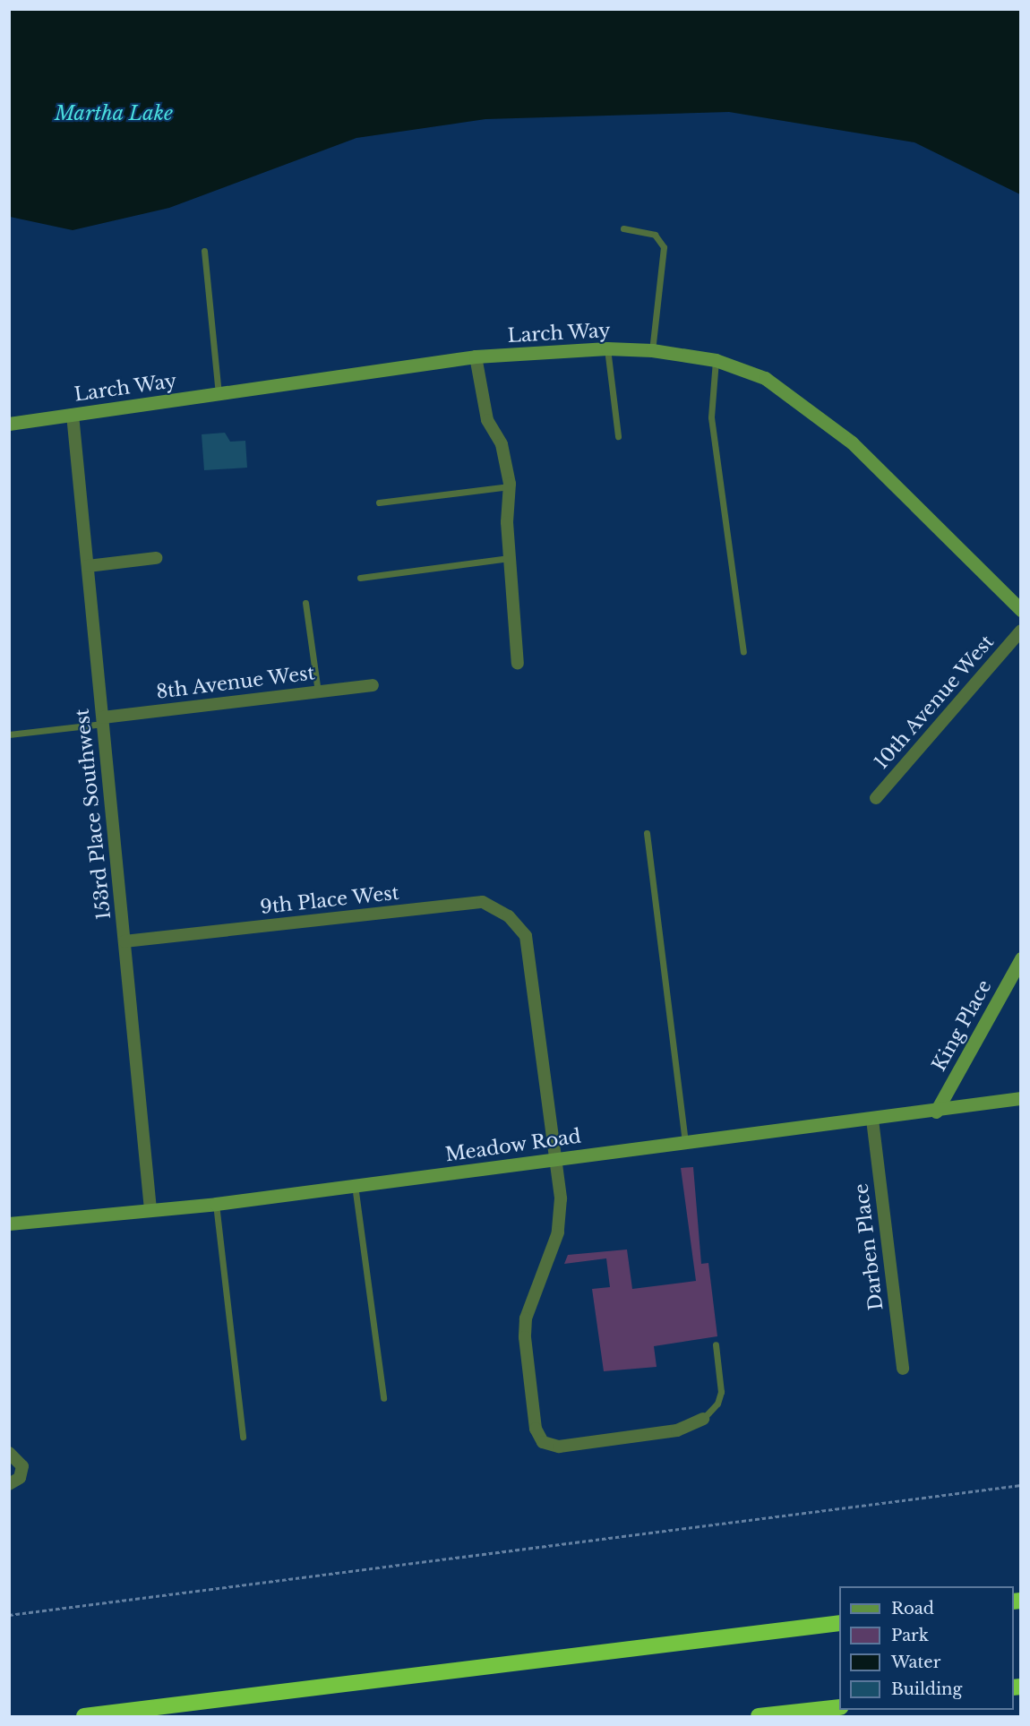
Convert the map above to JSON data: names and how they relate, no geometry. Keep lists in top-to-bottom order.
{
  "streets": {
    "street": [
      "Larch Way",
      "8th Avenue West",
      "10th Avenue West",
      "153rd Place Southwest",
      "9th Place West",
      "King Place",
      "Meadow Road",
      "Darben Place"
    ]
  },
  "crossings": [
    ["Larch Way", "153rd Place Southwest"],
    ["8th Avenue West", "153rd Place Southwest"],
    ["153rd Place Southwest", "9th Place West"],
    ["153rd Place Southwest", "Meadow Road"],
    ["9th Place West", "Meadow Road"],
    ["King Place", "Meadow Road"],
    ["Meadow Road", "Darben Place"]
  ],
  "water": ["Martha Lake"],
  "legend": [
    "Road",
    "Park",
    "Water",
    "Building"
  ]
}
